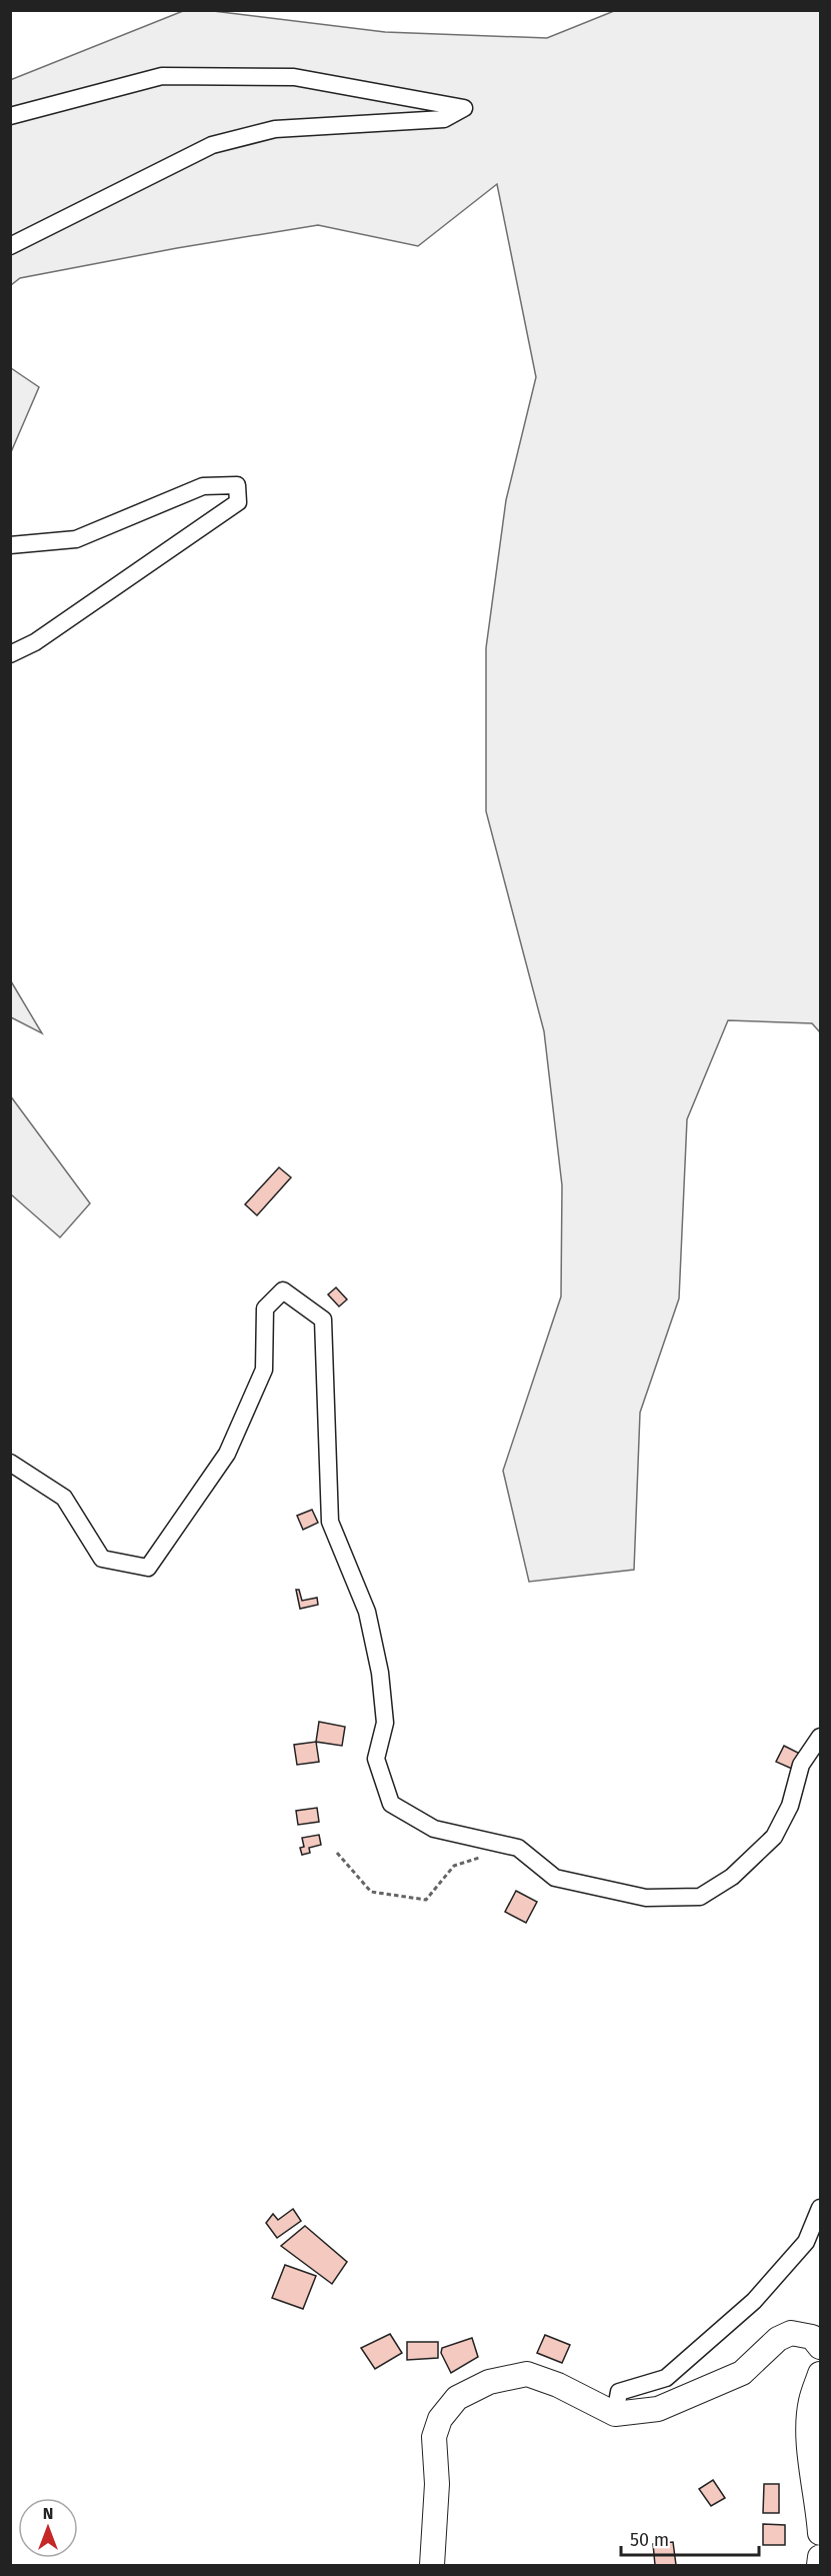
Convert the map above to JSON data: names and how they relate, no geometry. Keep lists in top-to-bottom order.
{
  "scale_bar": "50 m",
  "north": "top"
}
